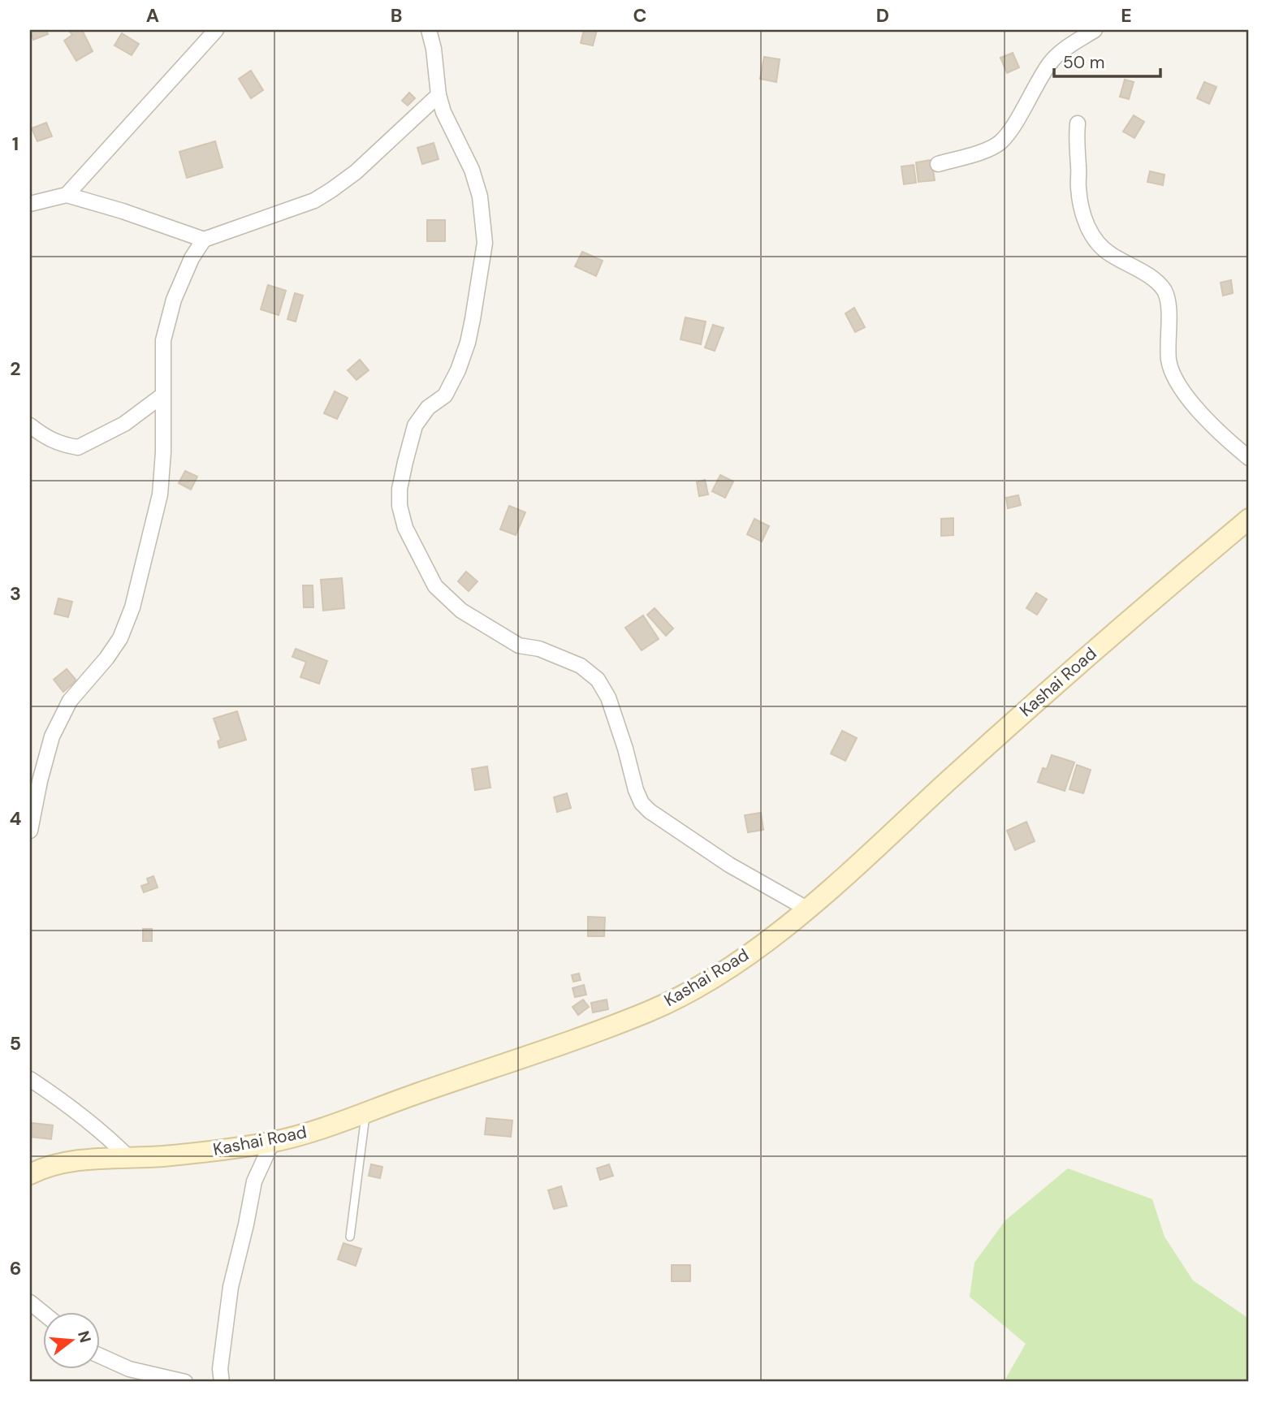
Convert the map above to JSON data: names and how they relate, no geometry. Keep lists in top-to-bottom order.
{
  "streets": {
    "street": ["Kashai Road"]
  },
  "scale_bar": "50 m",
  "north": "right",
  "grid": {
    "columns": [
      "A",
      "B",
      "C",
      "D",
      "E"
    ],
    "rows": [
      "1",
      "2",
      "3",
      "4",
      "5",
      "6"
    ]
  }
}
